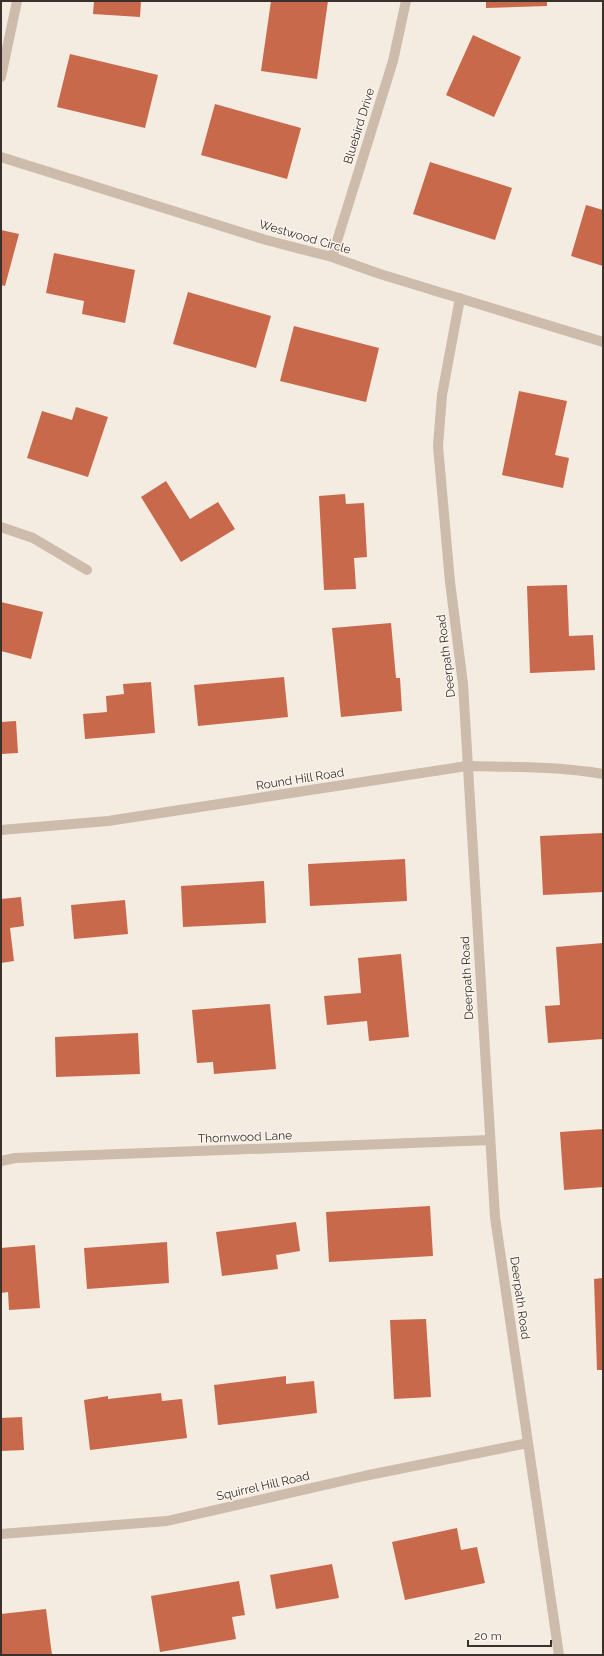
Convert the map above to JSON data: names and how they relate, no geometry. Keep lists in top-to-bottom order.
{
  "streets": {
    "street": [
      "Bluebird Drive",
      "Westwood Circle",
      "Deerpath Road",
      "Round Hill Road",
      "Thornwood Lane",
      "Squirrel Hill Road"
    ]
  },
  "crossings": [
    ["Bluebird Drive", "Westwood Circle"],
    ["Westwood Circle", "Deerpath Road"],
    ["Deerpath Road", "Round Hill Road"],
    ["Deerpath Road", "Thornwood Lane"],
    ["Deerpath Road", "Squirrel Hill Road"]
  ],
  "scale_bar": "20 m"
}
